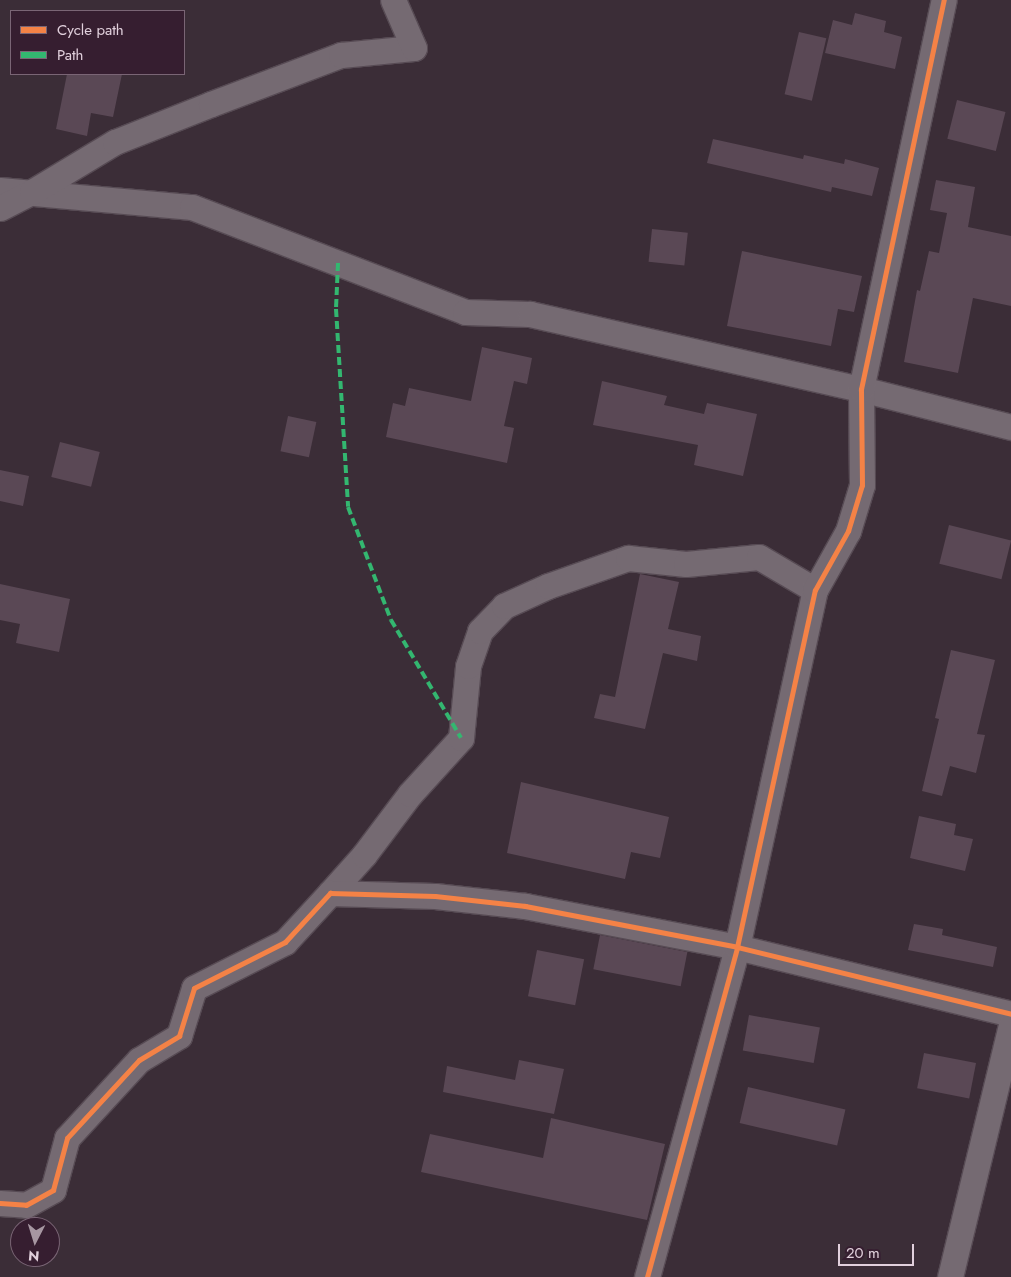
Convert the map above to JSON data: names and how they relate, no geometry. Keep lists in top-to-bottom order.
{
  "legend": ["Cycle path", "Path"],
  "scale_bar": "20 m",
  "north": "bottom"
}
